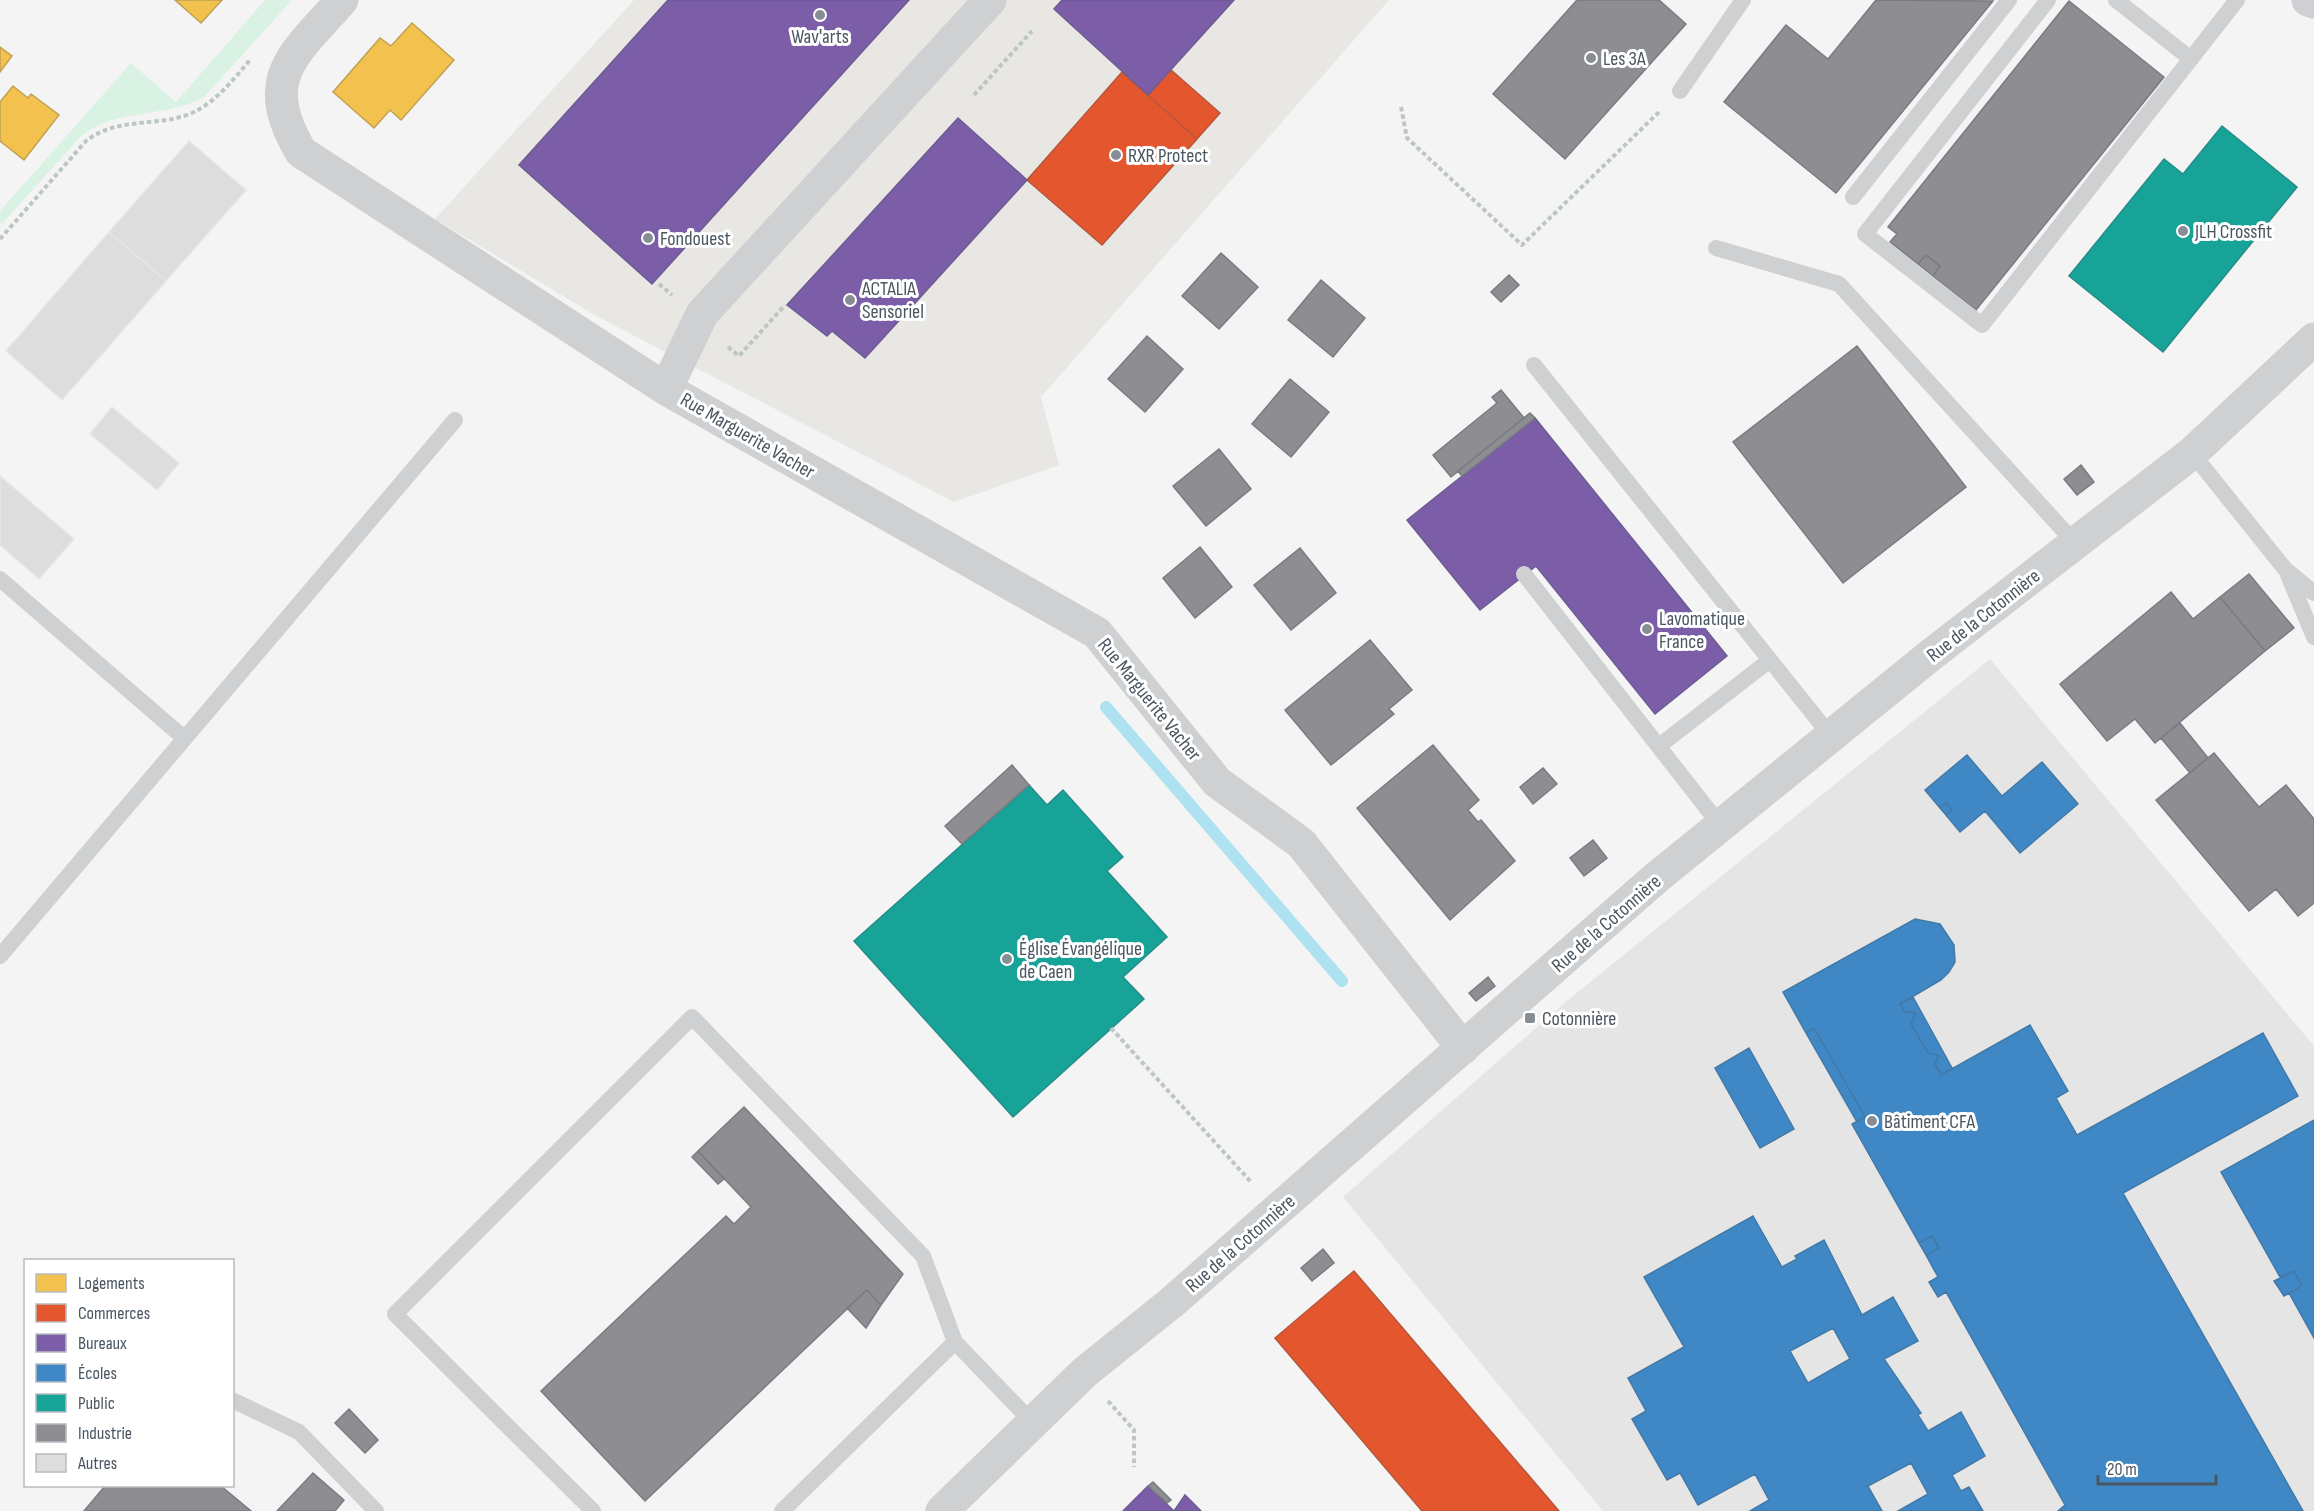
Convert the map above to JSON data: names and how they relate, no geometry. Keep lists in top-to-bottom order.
{
  "streets": {
    "street": ["Rue Marguerite Vacher", "Rue de la Cotonnière"]
  },
  "crossings": [
    ["Rue Marguerite Vacher", "Rue de la Cotonnière"]
  ],
  "places": {
    "other": [
      "Wav'arts",
      "Les 3A",
      "RXR Protect",
      "JLH Crossfit",
      "Fondouest",
      "ACTALIA Sensoriel",
      "Lavomatique France",
      "Église Évangélique de Caen",
      "Bâtiment CFA"
    ],
    "transit": ["Cotonnière"]
  },
  "legend": [
    "Logements",
    "Commerces",
    "Bureaux",
    "Écoles",
    "Public",
    "Industrie",
    "Autres"
  ],
  "scale_bar": "20 m"
}
